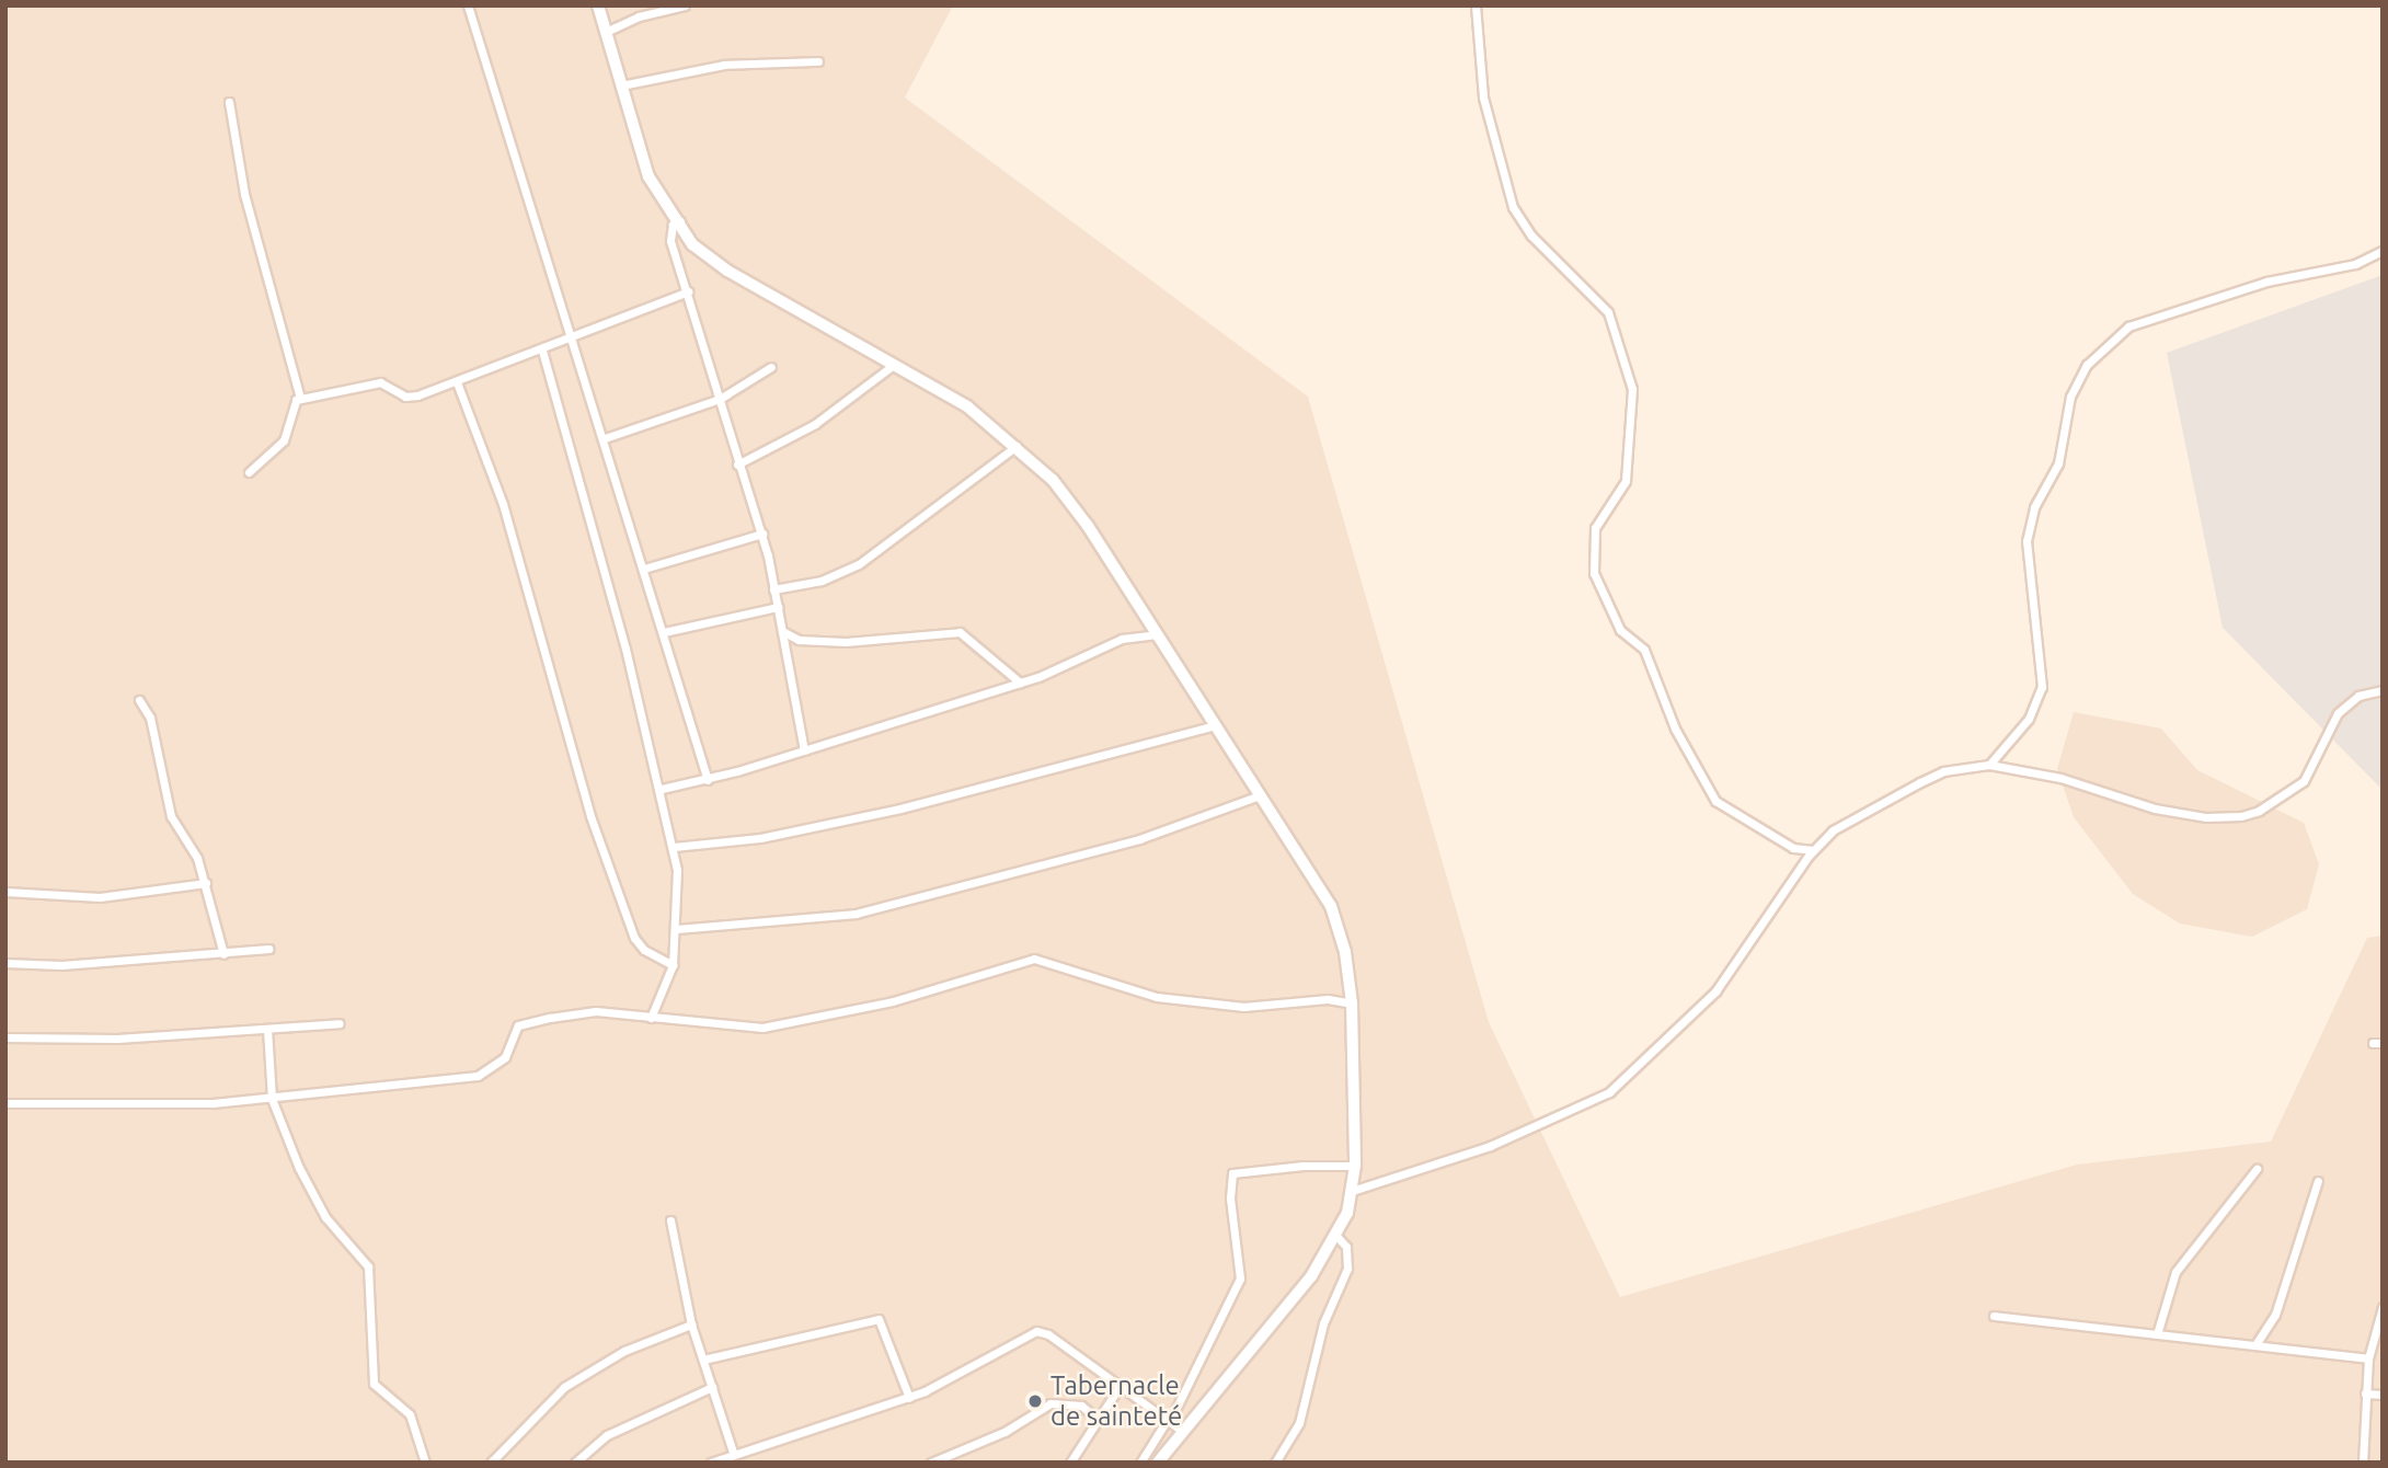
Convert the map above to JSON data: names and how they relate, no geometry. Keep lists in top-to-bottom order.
{
  "places": ["Tabernacle de sainteté"]
}
